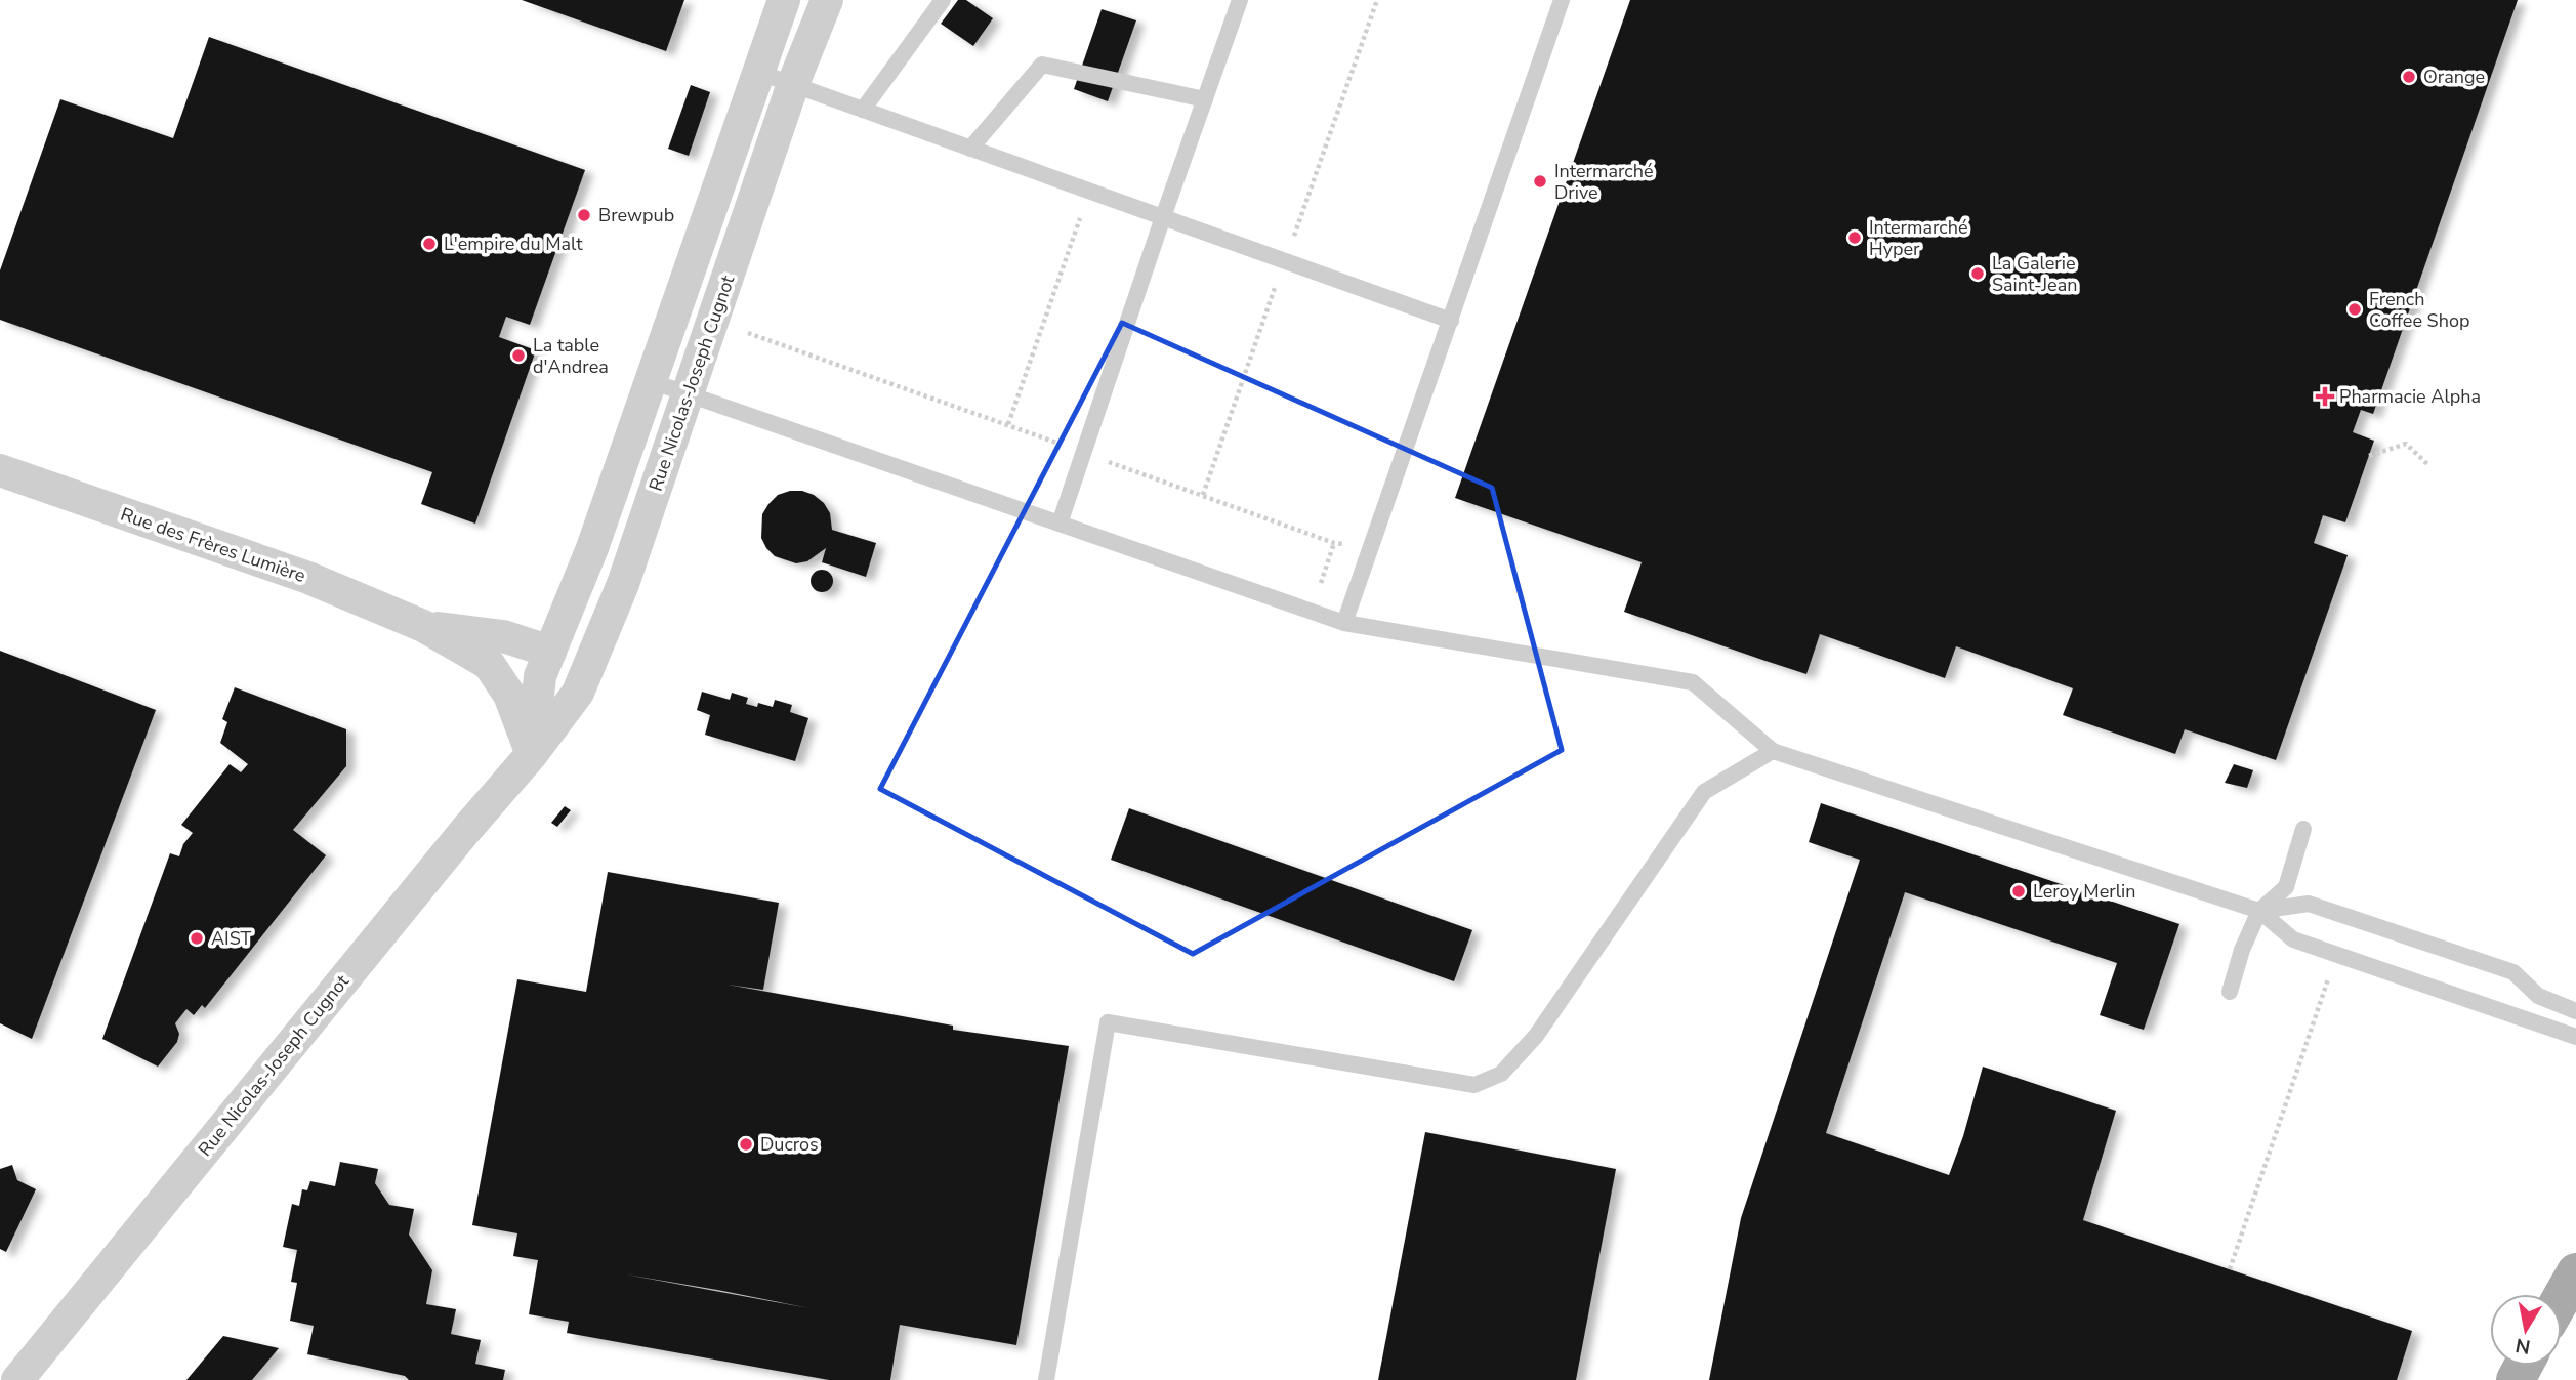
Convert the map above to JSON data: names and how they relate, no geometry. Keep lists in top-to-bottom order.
{
  "streets": {
    "street": ["Rue Nicolas-Joseph Cugnot", "Rue des Frères Lumière"]
  },
  "crossings": [
    ["Rue Nicolas-Joseph Cugnot", "Rue des Frères Lumière"]
  ],
  "places": {
    "other": [
      "Orange",
      "Intermarché Drive",
      "Brewpub",
      "Intermarché Hyper",
      "L'empire du Malt",
      "La Galerie Saint-Jean",
      "French Coffee Shop",
      "La table d'Andrea",
      "Leroy Merlin",
      "AIST",
      "Ducros"
    ],
    "health": ["Pharmacie Alpha"]
  },
  "north": "bottom"
}
